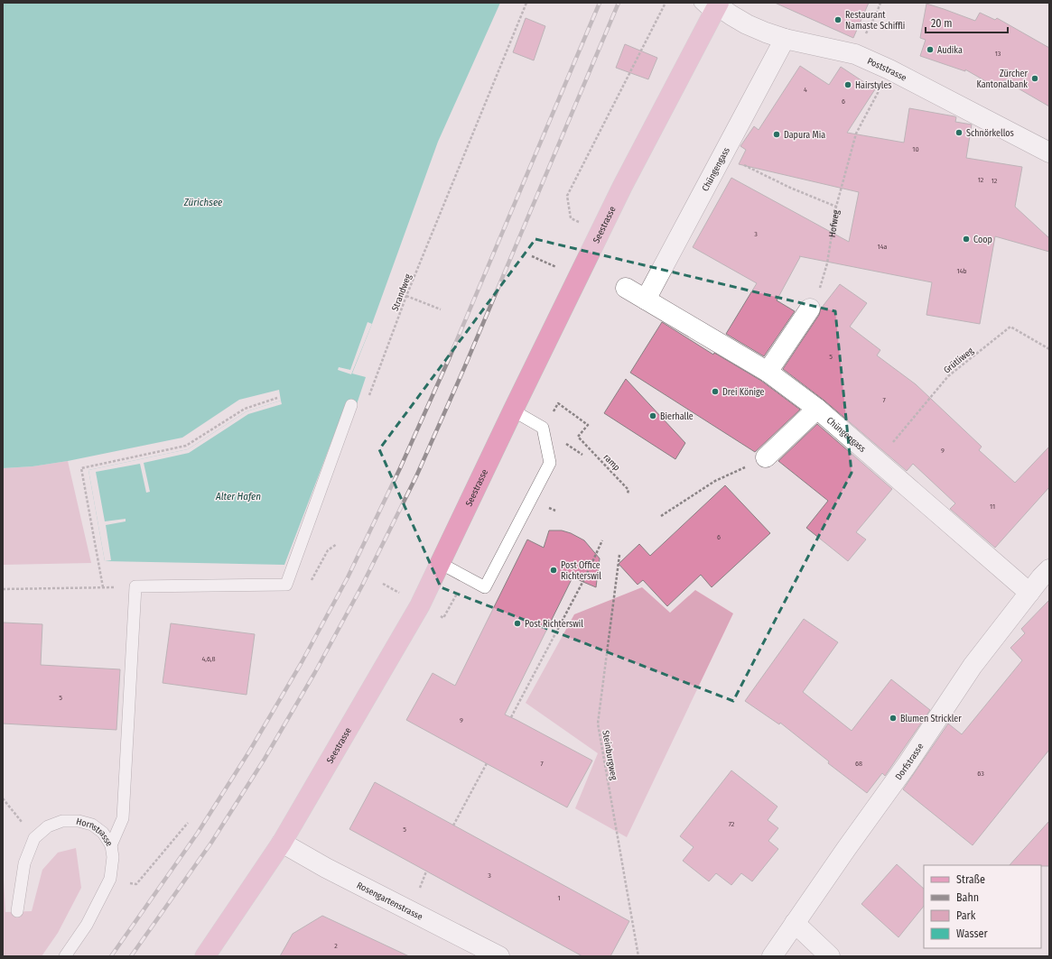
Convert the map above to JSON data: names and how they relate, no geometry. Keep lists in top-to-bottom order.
{
  "streets": {
    "main road": ["Seestrasse"],
    "street": [
      "Poststrasse",
      "Chüngengass",
      "Dorfstrasse",
      "Rosengartenstrasse"
    ],
    "lane": ["Hornstrasse"],
    "path": [
      "Hofweg",
      "Strandweg",
      "Grütliweg",
      "ramp",
      "Steinburgweg"
    ]
  },
  "crossings": [
    ["Poststrasse", "Chüngengass"],
    ["Poststrasse", "Hofweg"],
    ["Poststrasse", "Seestrasse"],
    ["Chüngengass", "Grütliweg"],
    ["Chüngengass", "Dorfstrasse"],
    ["Seestrasse", "Rosengartenstrasse"]
  ],
  "water": ["Zürichsee", "Alter Hafen"],
  "places": [
    "Restaurant Namaste Schiffli",
    "Audika",
    "Zürcher Kantonalbank",
    "Hairstyles",
    "Schnörkellos",
    "Dapura Mia",
    "Coop",
    "Drei Könige",
    "Bierhalle",
    "Post Office Richterswil",
    "Post Richterswil",
    "Blumen Strickler"
  ],
  "house_numbers": [
    "13",
    "4",
    "6",
    "10",
    "12",
    "12",
    "3",
    "14a",
    "14b",
    "5",
    "7",
    "9",
    "11",
    "6",
    "4,6,8",
    "5",
    "9",
    "7",
    "68",
    "63",
    "72",
    "5",
    "3",
    "1",
    "2"
  ],
  "legend": [
    "Straße",
    "Bahn",
    "Park",
    "Wasser"
  ],
  "scale_bar": "20 m"
}
